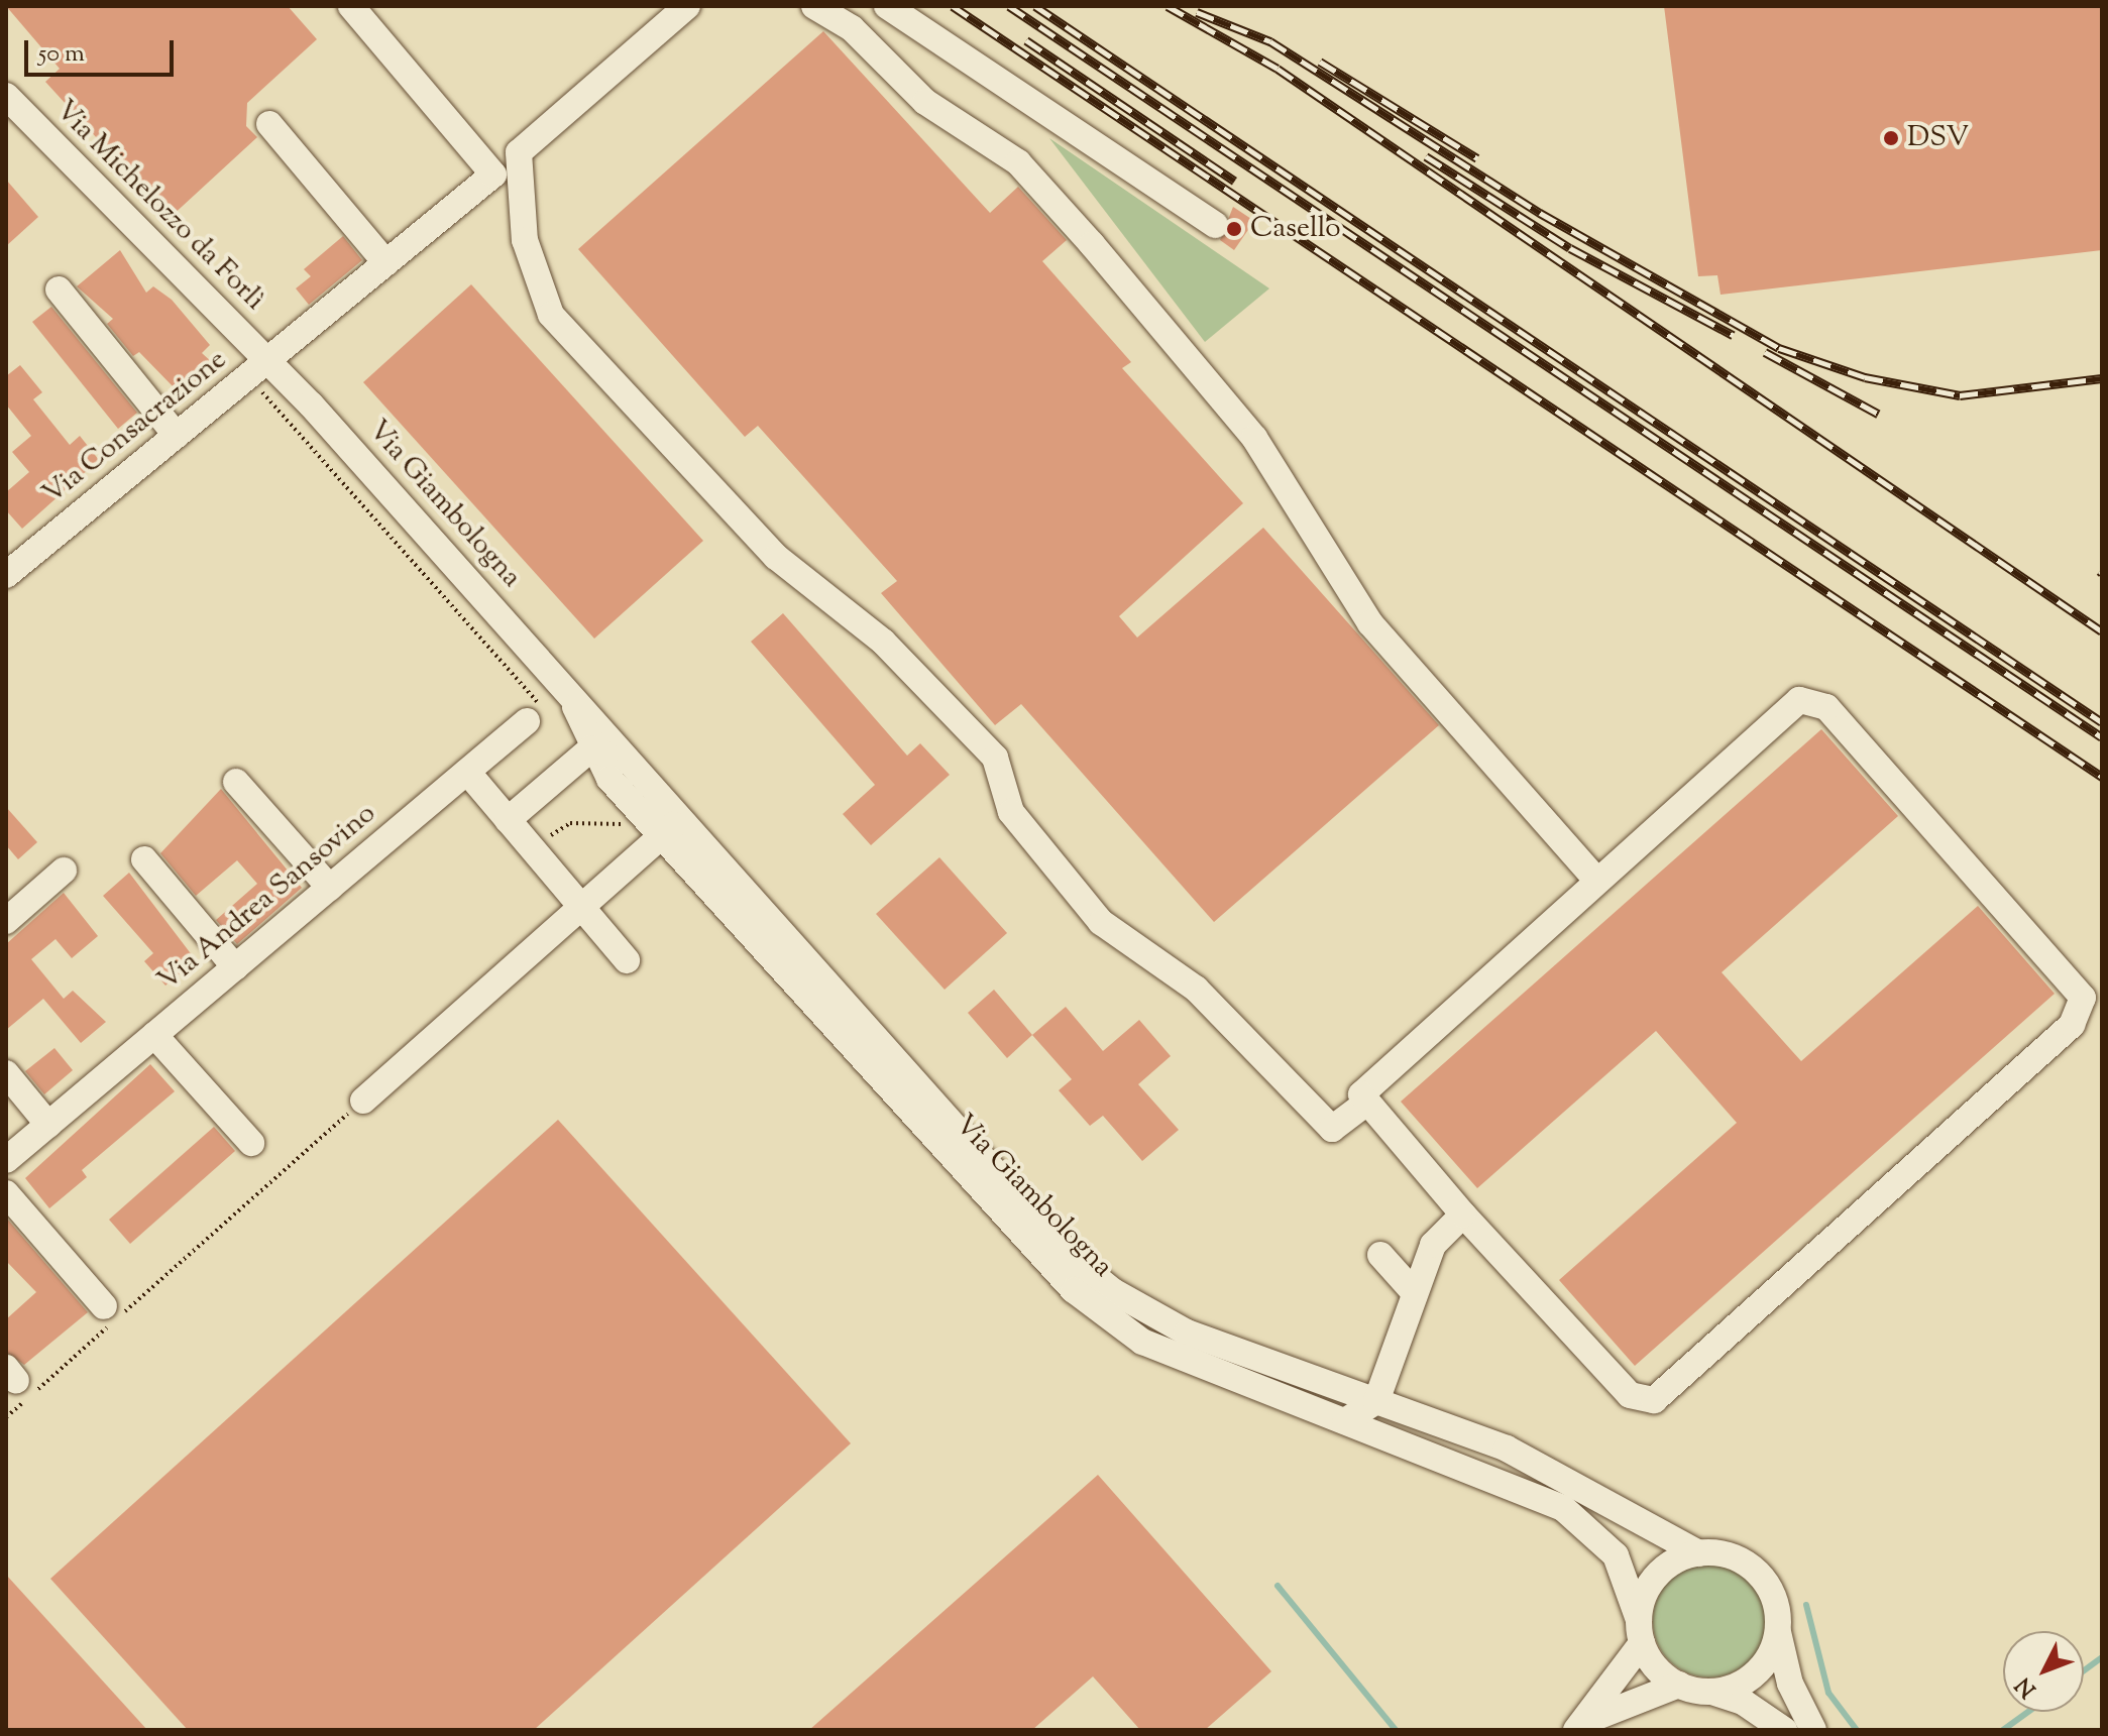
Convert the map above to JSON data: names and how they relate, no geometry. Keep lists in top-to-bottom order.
{
  "streets": {
    "street": [
      "Via Michelozzo da Forlì",
      "Via Consacrazione",
      "Via Giambologna",
      "Via Andrea Sansovino"
    ]
  },
  "crossings": [
    ["Via Michelozzo da Forlì", "Via Consacrazione"],
    ["Via Michelozzo da Forlì", "Via Giambologna"],
    ["Via Consacrazione", "Via Giambologna"]
  ],
  "places": ["DSV", "Casello"],
  "scale_bar": "50 m",
  "north": "bottom left"
}
